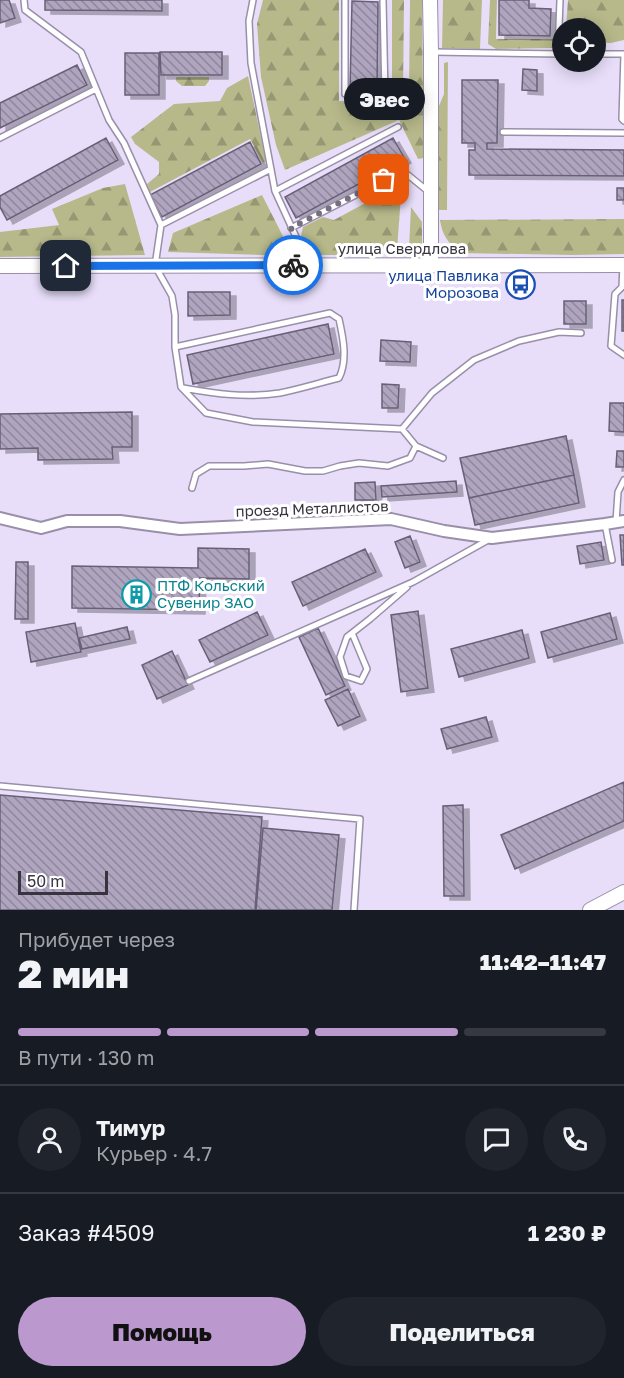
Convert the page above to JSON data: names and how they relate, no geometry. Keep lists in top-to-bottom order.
{
  "streets": {
    "street": ["улица Свердлова", "проезд Металлистов"]
  },
  "places": {
    "other": ["Эвес"],
    "bus stop": ["улица Павлика Морозова"],
    "building": ["ПТФ Кольский Сувенир ЗАО"]
  },
  "scale_bar": "50 m",
  "page": {
    "bubble": "Эвес",
    "scale": "50 m",
    "heading": ["2 мин", "Прибудет через", "11:42–11:47"],
    "panel": [
      "Тимур",
      "Курьер · 4.7",
      "Заказ #4509",
      "1 230 ₽"
    ],
    "bar": "В пути · 130 m",
    "buttons": ["Помощь", "Поделиться"]
  }
}
